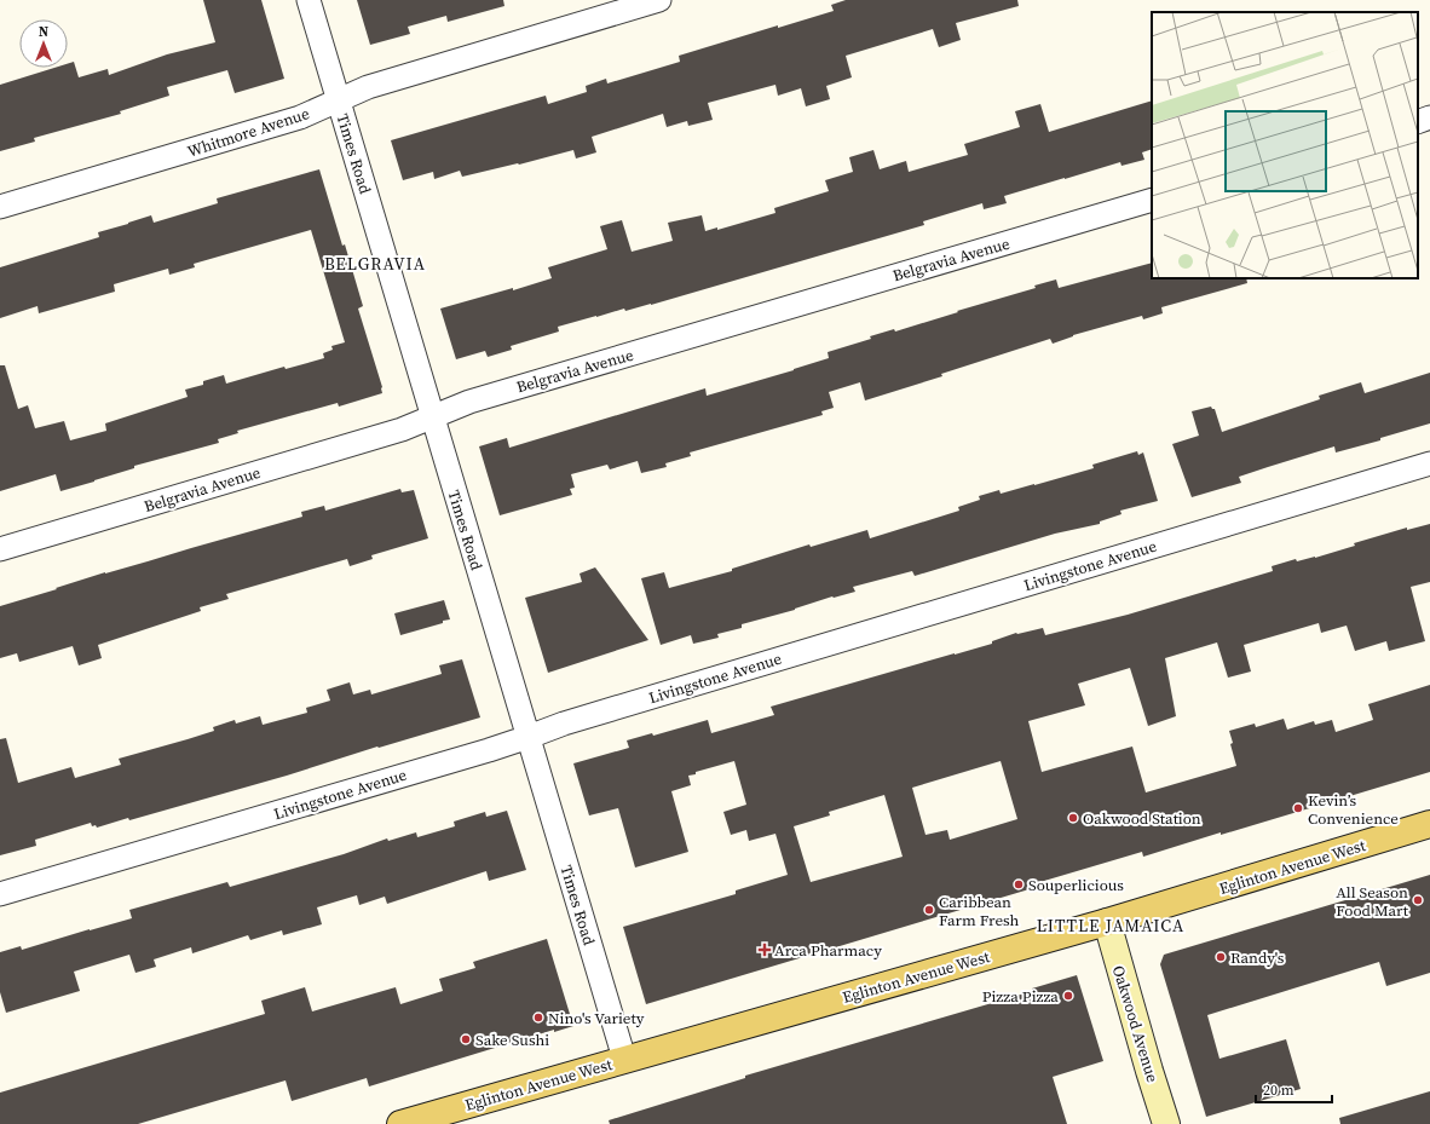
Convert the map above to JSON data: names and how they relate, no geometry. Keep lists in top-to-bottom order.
{
  "streets": {
    "main road": ["Eglinton Avenue West"],
    "street": [
      "Whitmore Avenue",
      "Times Road",
      "Belgravia Avenue",
      "Livingstone Avenue",
      "Oakwood Avenue"
    ]
  },
  "crossings": [
    ["Whitmore Avenue", "Times Road"],
    ["Times Road", "Belgravia Avenue"],
    ["Times Road", "Livingstone Avenue"],
    ["Times Road", "Eglinton Avenue West"],
    ["Eglinton Avenue West", "Oakwood Avenue"]
  ],
  "districts": ["BELGRAVIA", "LITTLE JAMAICA"],
  "places": {
    "other": [
      "Kevin’s Convenience",
      "Oakwood Station",
      "Souperlicious",
      "All Season Food Mart",
      "Caribbean Farm Fresh",
      "Randy's",
      "Pizza Pizza",
      "Nino's Variety",
      "Sake Sushi"
    ],
    "health": ["Arca Pharmacy"]
  },
  "scale_bar": "20 m",
  "north": "top"
}
